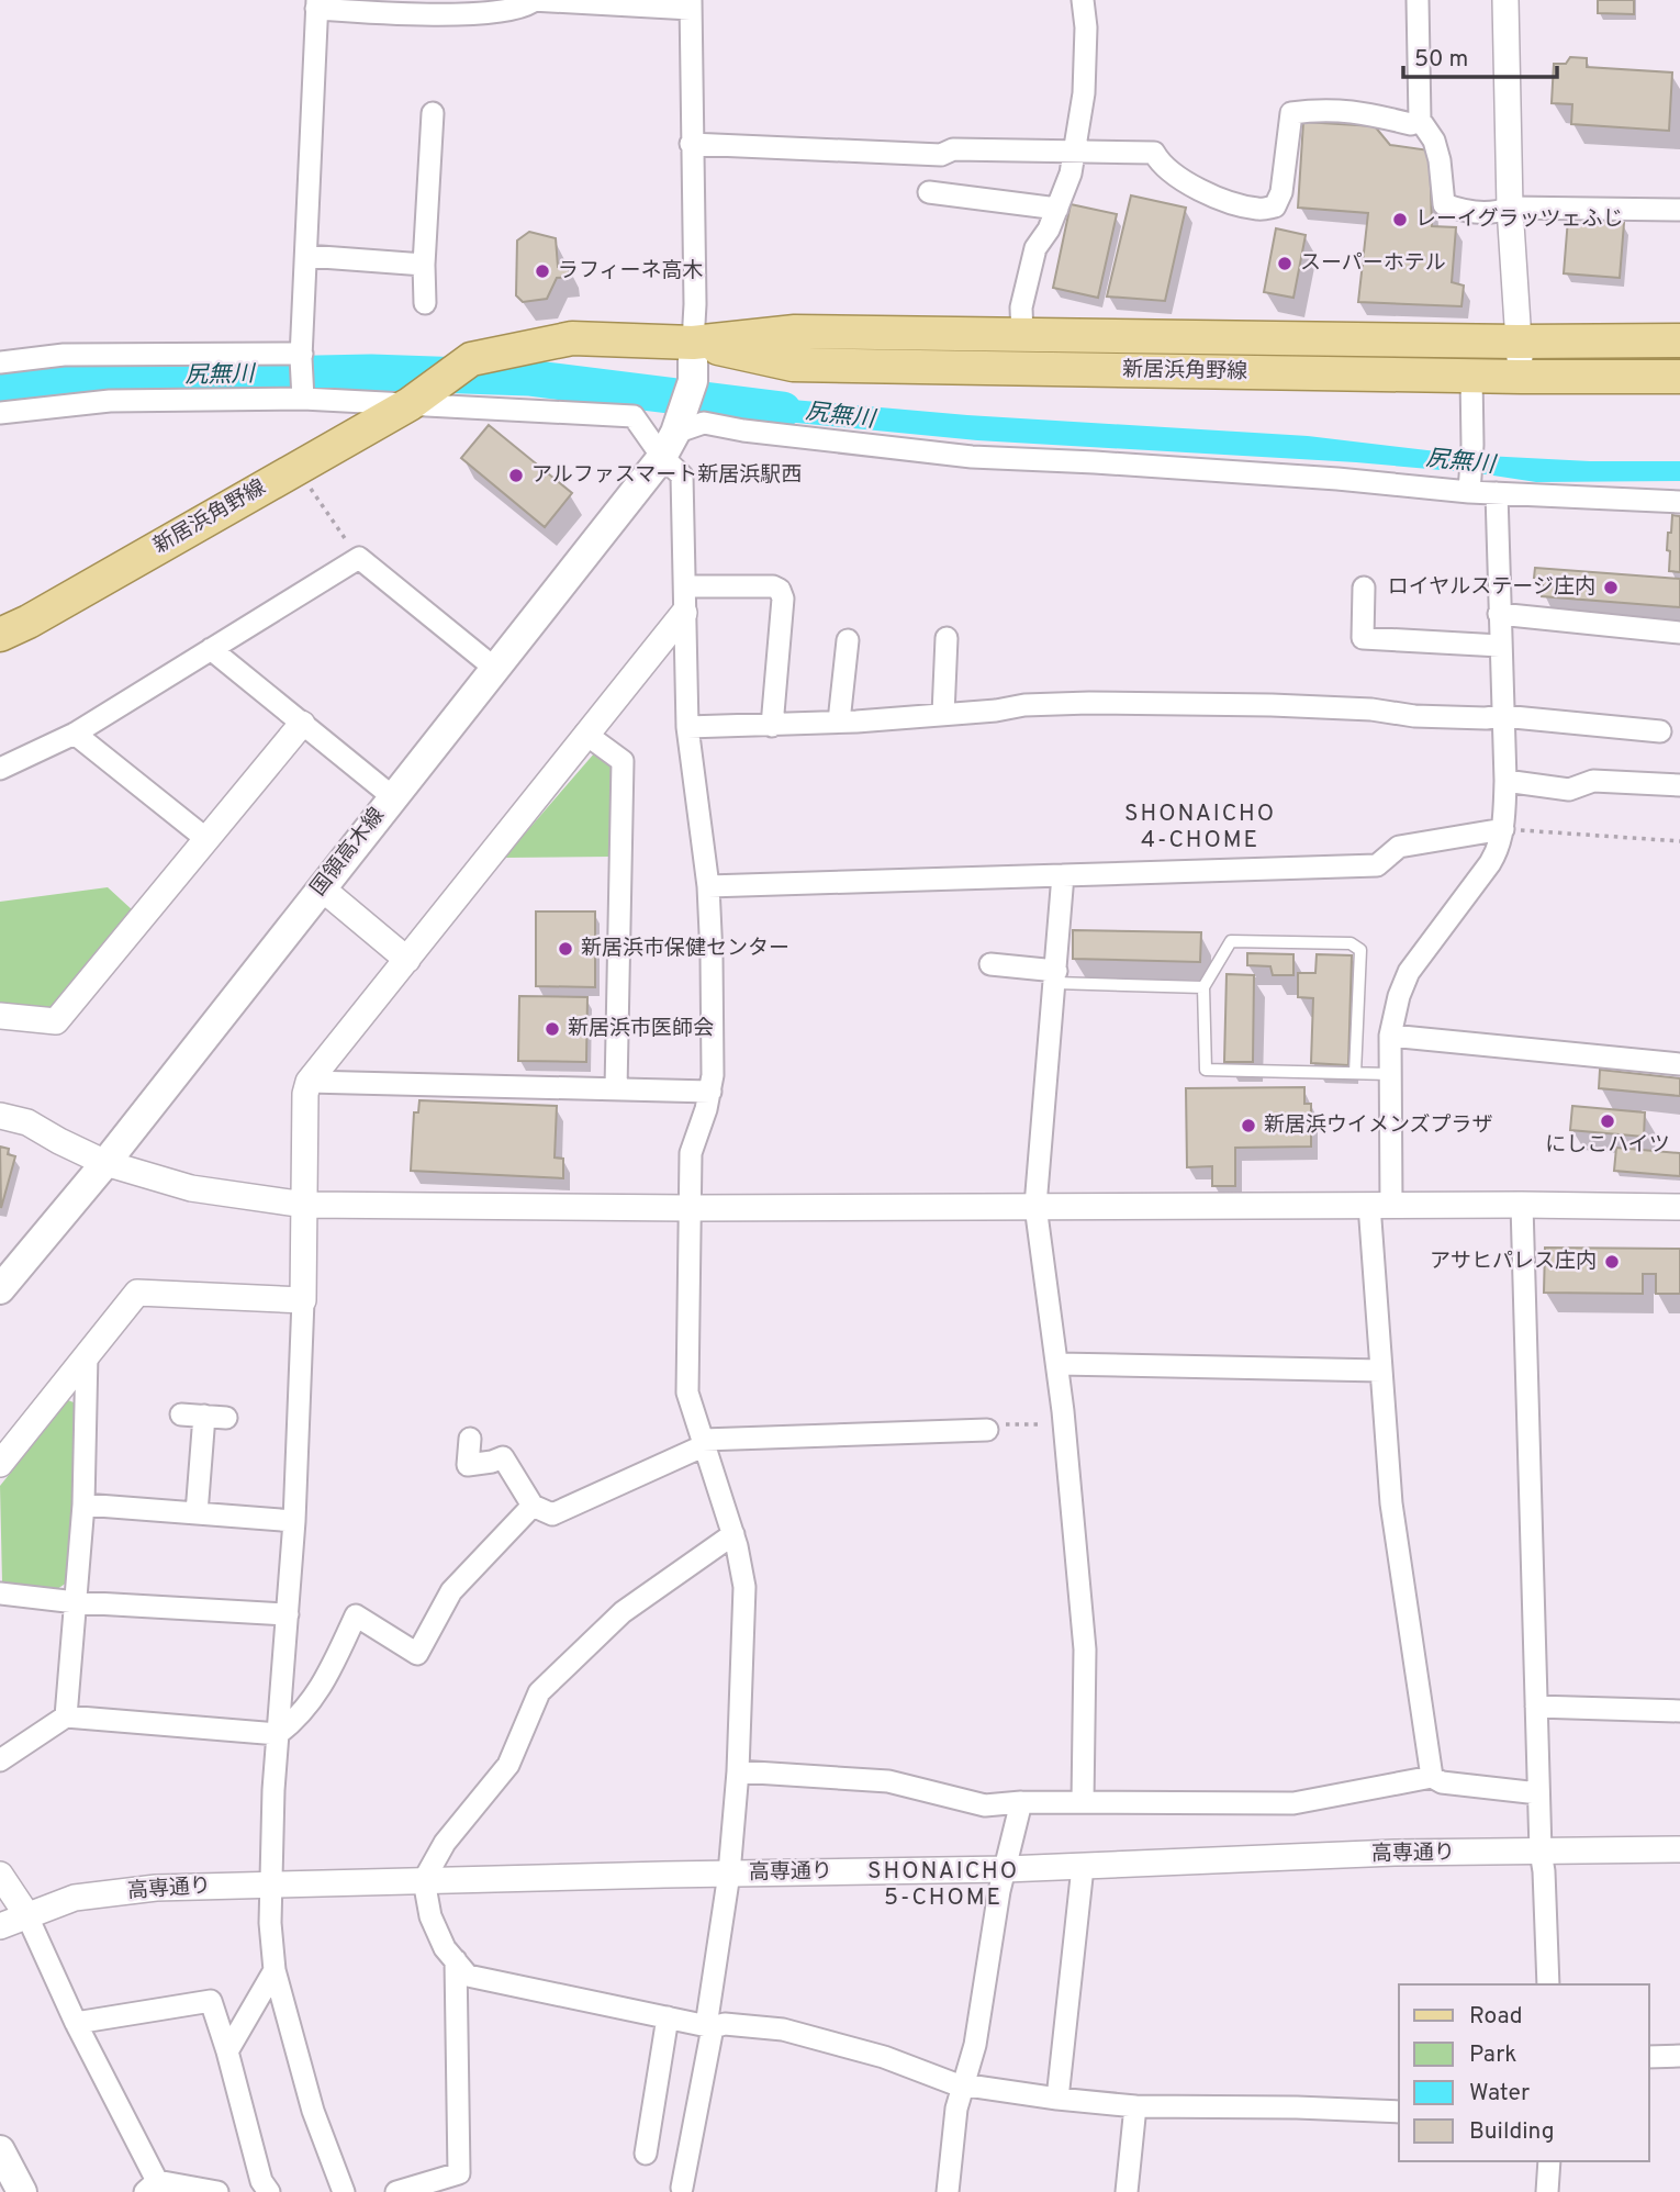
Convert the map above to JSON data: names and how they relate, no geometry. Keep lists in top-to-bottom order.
{
  "streets": {
    "main road": ["新居浜角野線", "国領高木線"],
    "street": ["高専通り"]
  },
  "districts": ["SHONAICHO 4-CHOME", "SHONAICHO 5-CHOME"],
  "water": ["尻無川"],
  "places": [
    "レーイグラッツェふじ",
    "スーパーホテル",
    "ラフィーネ高木",
    "アルファスマート新居浜駅西",
    "ロイヤルステージ庄内",
    "新居浜市保健センター",
    "新居浜市医師会",
    "にしこハイツ",
    "新居浜ウイメンズプラザ",
    "アサヒパレス庄内"
  ],
  "legend": [
    "Road",
    "Park",
    "Water",
    "Building"
  ],
  "scale_bar": "50 m"
}
